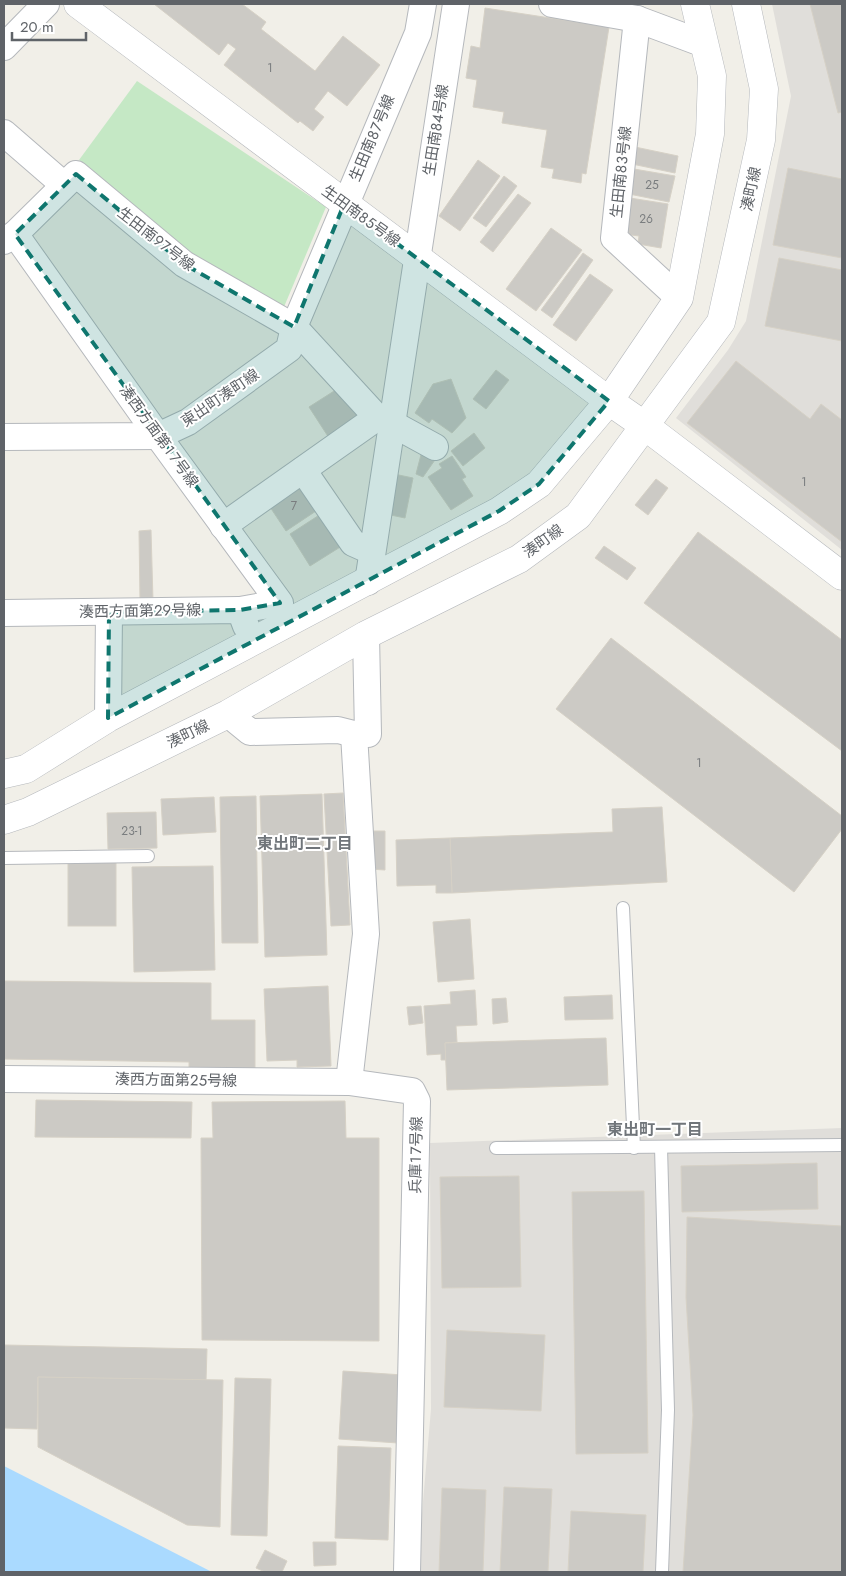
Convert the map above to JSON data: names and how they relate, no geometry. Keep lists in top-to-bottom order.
{
  "streets": {
    "street": [
      "生田南８４号線",
      "生田南８７号線",
      "生田南８３号線",
      "湊町線",
      "生田南８５号線",
      "生田南９７号線",
      "東出町湊町線",
      "湊西方面第１７号線",
      "湊西方面第２９号線",
      "湊西方面第２５号線",
      "兵庫１７号線"
    ]
  },
  "crossings": [
    ["生田南８４号線", "生田南８５号線"],
    ["生田南８４号線", "生田南９７号線"],
    ["生田南８７号線", "生田南８５号線"],
    ["生田南８７号線", "生田南９７号線"],
    ["生田南８７号線", "東出町湊町線"],
    ["湊町線", "生田南８５号線"],
    ["生田南９７号線", "東出町湊町線"],
    ["東出町湊町線", "湊西方面第１７号線"],
    ["湊西方面第１７号線", "湊西方面第２９号線"],
    ["湊西方面第２５号線", "兵庫１７号線"]
  ],
  "districts": ["東出町二丁目", "東出町一丁目"],
  "house_numbers": [
    "1",
    "25",
    "26",
    "1",
    "7",
    "1",
    "23-1"
  ],
  "scale_bar": "20 m"
}
